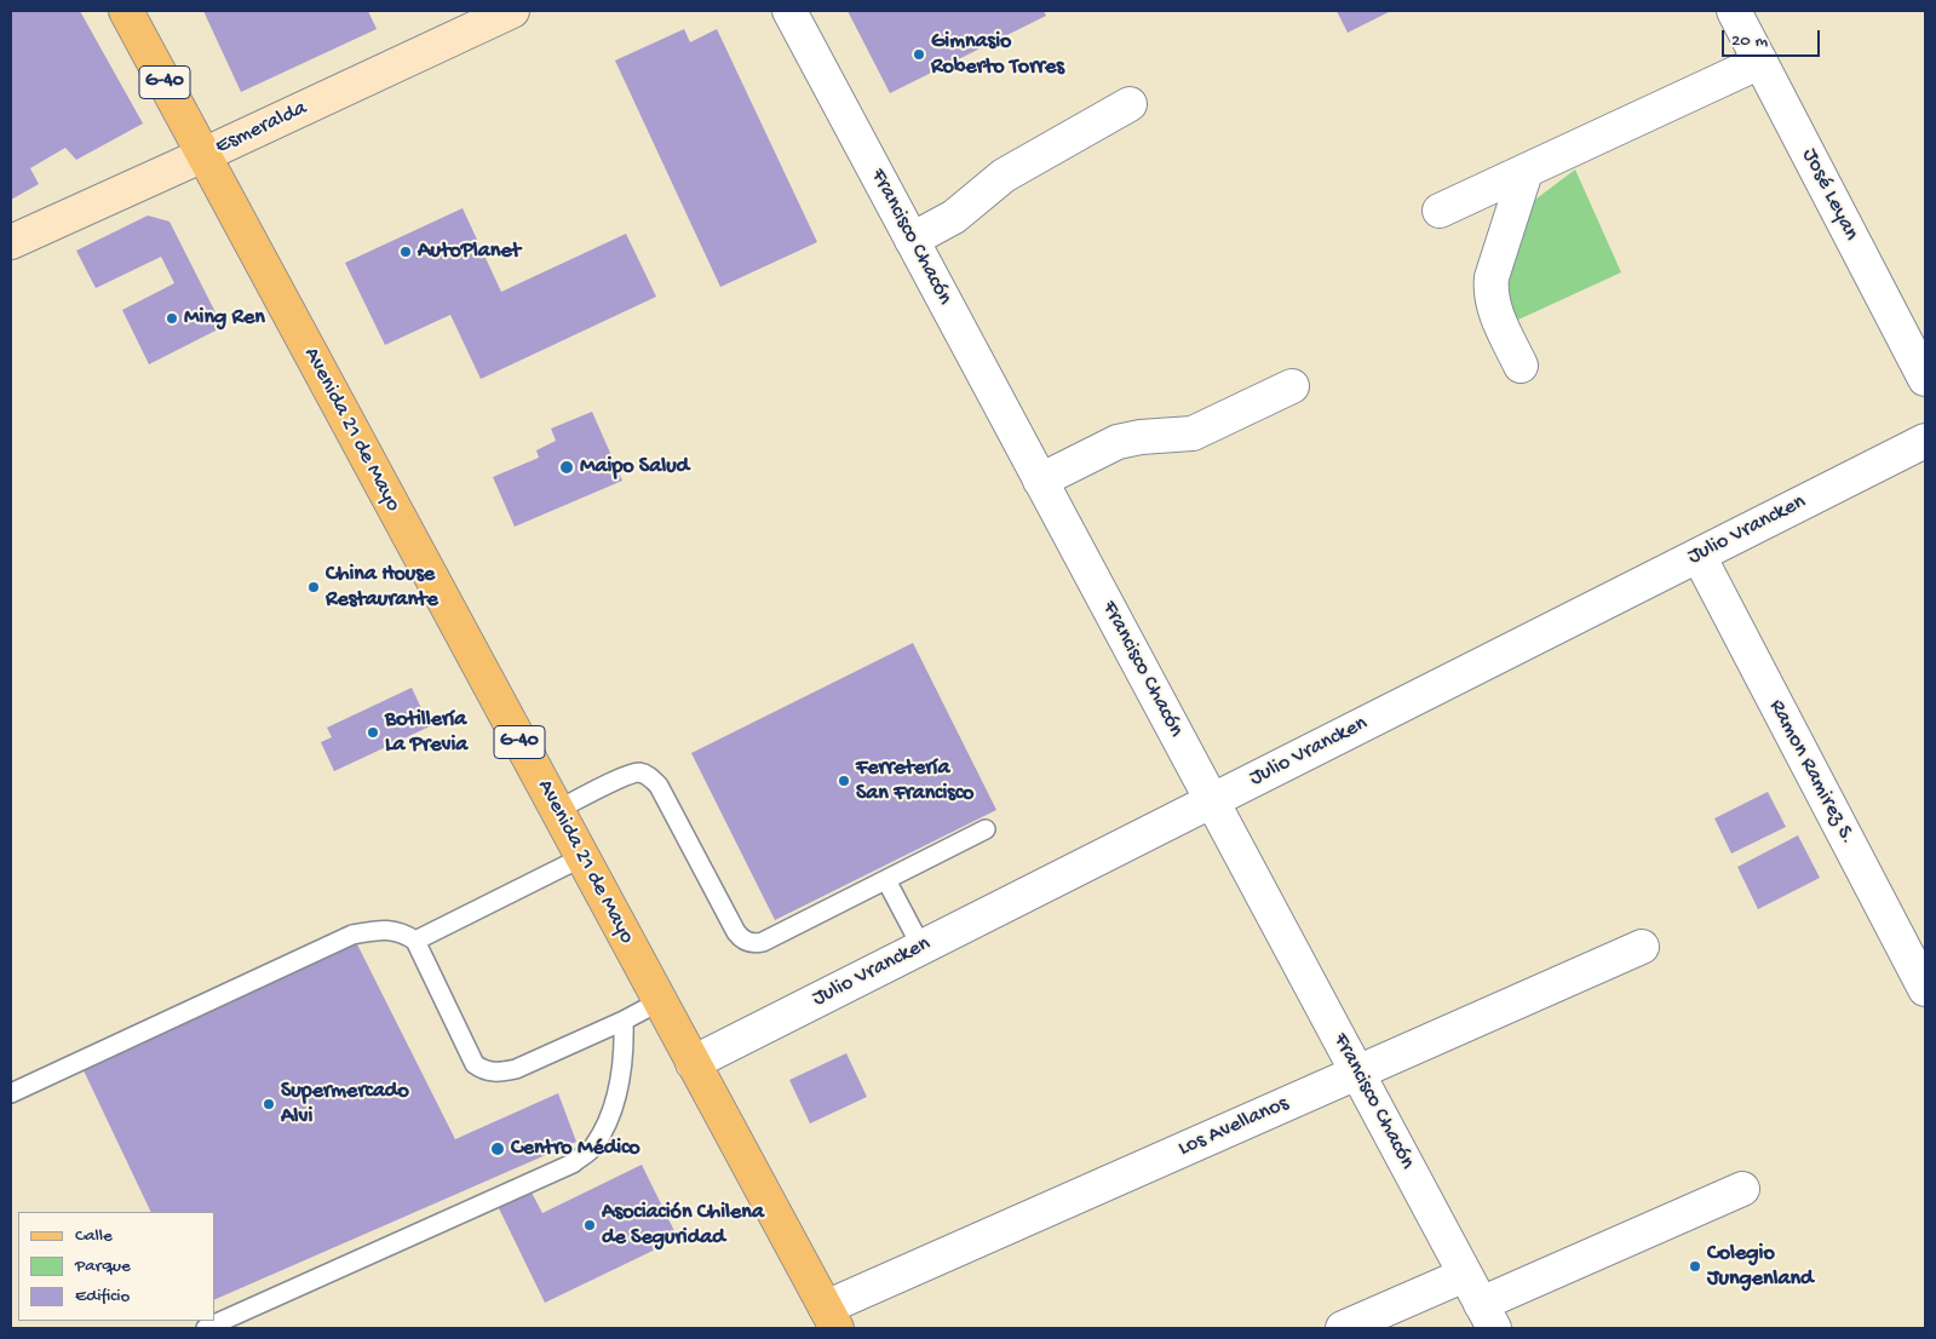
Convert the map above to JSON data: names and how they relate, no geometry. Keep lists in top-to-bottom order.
{
  "streets": {
    "main road": ["G-40", "Esmeralda", "Avenida 21 de Mayo"],
    "street": [
      "José Leyan",
      "Francisco Chacón",
      "Julio Vrancken",
      "Ramon Ramirez S.",
      "Los Avellanos"
    ]
  },
  "crossings": [
    ["Esmeralda", "Avenida 21 de Mayo"],
    ["Francisco Chacón", "Julio Vrancken"],
    ["Francisco Chacón", "Los Avellanos"],
    ["Avenida 21 de Mayo", "Julio Vrancken"],
    ["Avenida 21 de Mayo", "Los Avellanos"],
    ["Julio Vrancken", "Ramon Ramirez S."]
  ],
  "places": [
    "Gimnasio Roberto Torres",
    "AutoPlanet",
    "Ming Ren",
    "Maipo Salud",
    "China House Restaurante",
    "Botillería La Previa",
    "Ferretería San Francisco",
    "Supermercado Alvi",
    "Centro Médico",
    "Asociación Chilena de Seguridad",
    "Colegio Jungenland"
  ],
  "legend": ["Calle", "Parque", "Edificio"],
  "scale_bar": "20 m"
}
